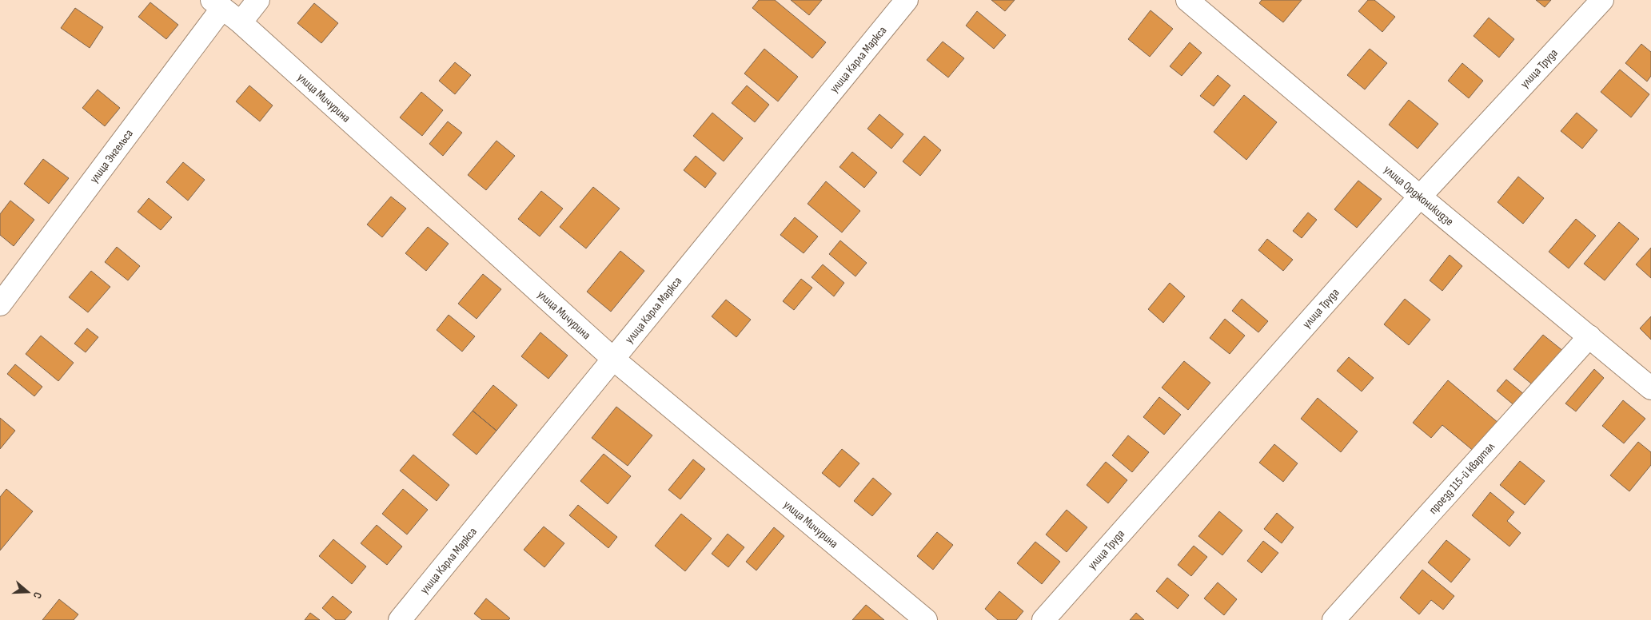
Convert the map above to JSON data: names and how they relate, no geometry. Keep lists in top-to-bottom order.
{
  "streets": {
    "street": [
      "улица Карла Маркса",
      "улица Труда",
      "улица Мичурина",
      "улица Энгельса",
      "улица Орджоникидзе",
      "проезд 115-й квартал"
    ]
  },
  "crossings": [
    ["улица Карла Маркса", "улица Мичурина"],
    ["улица Труда", "улица Орджоникидзе"],
    ["улица Мичурина", "улица Энгельса"],
    ["улица Орджоникидзе", "проезд 115-й квартал"]
  ],
  "north": "right"
}
